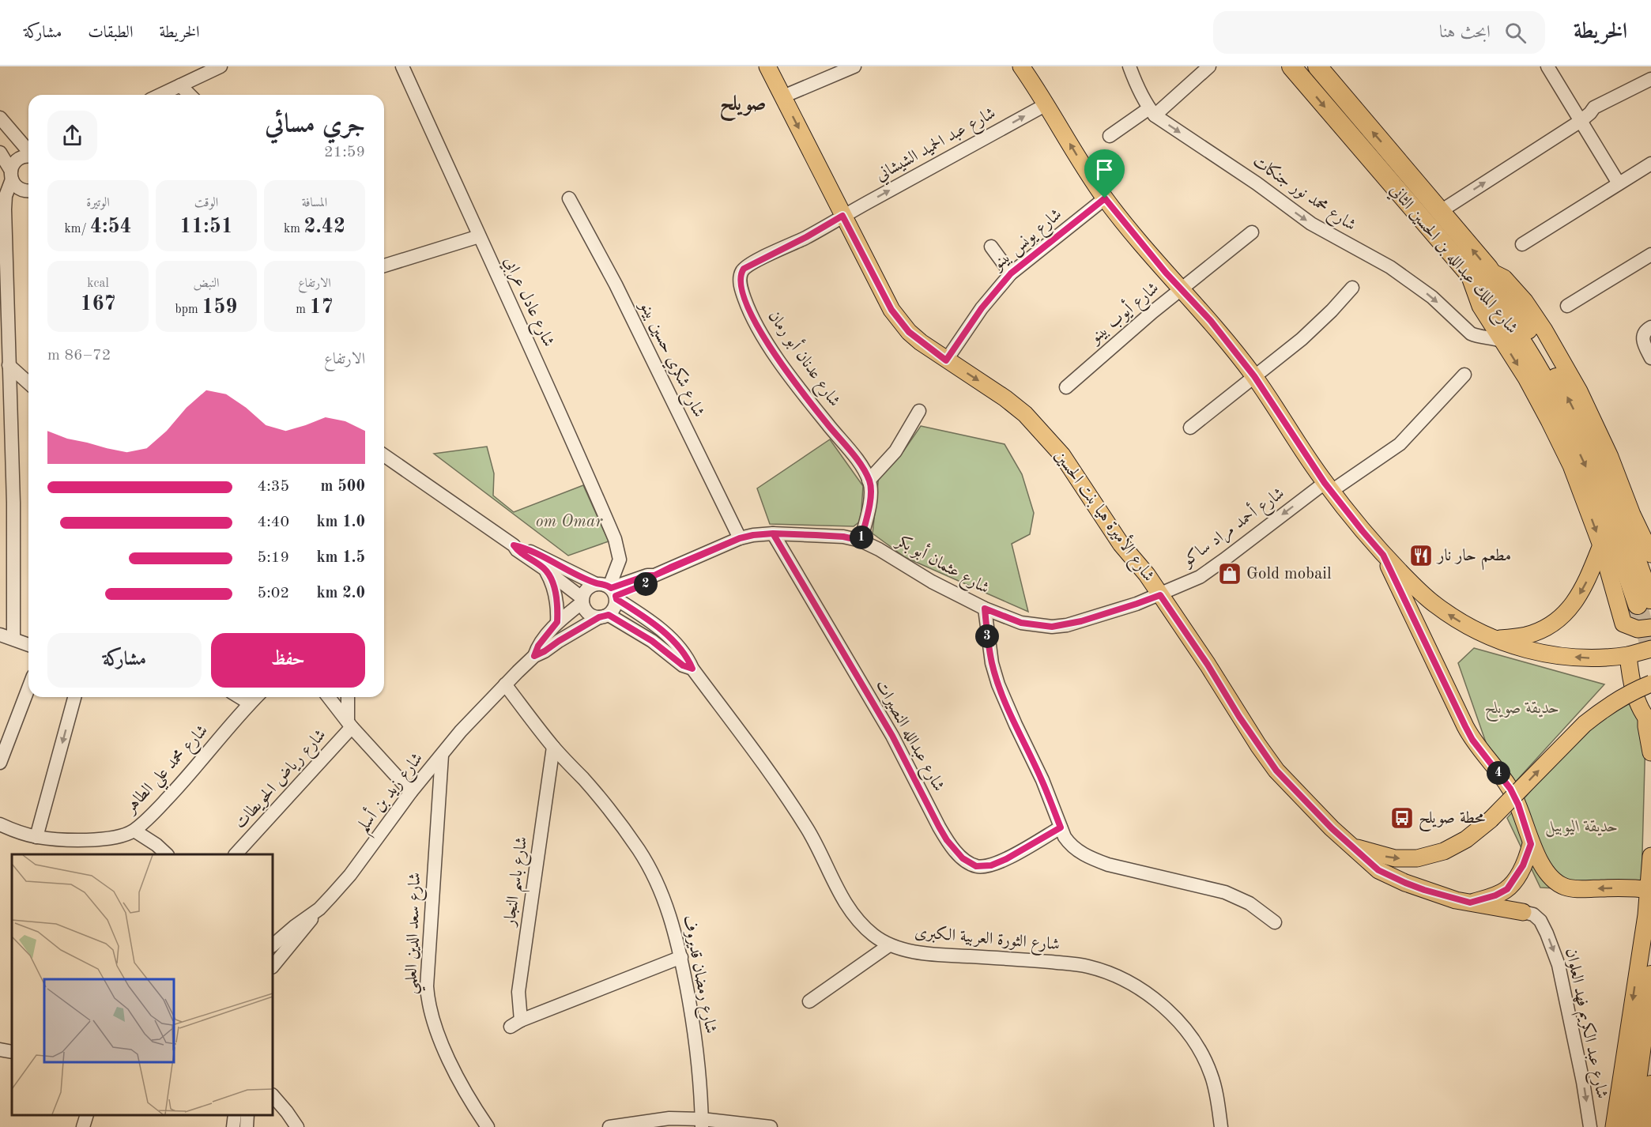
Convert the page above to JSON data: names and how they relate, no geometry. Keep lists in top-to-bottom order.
{
  "streets": {
    "highway": ["شارع الملك عبدالله بن الحسين الثاني"],
    "main road": ["شارع الأميرة هيا بنت الحسين"],
    "street": [
      "شارع عبد الحميد الشيشاني",
      "شارع محمد نور جنكات",
      "شارع يونس بينو",
      "شارع عادل عرابي",
      "شارع أيوب بينو",
      "شارع عدنان أبو رمان",
      "شارع شكري حسين بينو",
      "شارع أحمد مراد ساكو",
      "شارع عثمان أبو بكر",
      "شارع عبدالله النصيرات",
      "شارع محمد علي الطاهر",
      "شارع رياض الحويطات",
      "شارع زيد بن أسلم",
      "شارع باسم النجار",
      "شارع سعد الدين العلمي",
      "شارع الثورة العربية الكبرى",
      "شارع رمضان قديروف",
      "شارع عبد الكريم فهد العلوان"
    ]
  },
  "crossings": [
    ["شارع عبد الحميد الشيشاني", "شارع عدنان أبو رمان"],
    ["شارع عبد الحميد الشيشاني", "شارع الأميرة هيا بنت الحسين"],
    ["شارع يونس بينو", "شارع الأميرة هيا بنت الحسين"],
    ["شارع عادل عرابي", "شارع عثمان أبو بكر"],
    ["شارع عادل عرابي", "شارع زيد بن أسلم"],
    ["شارع عادل عرابي", "شارع الثورة العربية الكبرى"],
    ["شارع عدنان أبو رمان", "شارع الأميرة هيا بنت الحسين"],
    ["شارع شكري حسين بينو", "شارع عثمان أبو بكر"],
    ["شارع الأميرة هيا بنت الحسين", "شارع أحمد مراد ساكو"],
    ["شارع الأميرة هيا بنت الحسين", "شارع عثمان أبو بكر"],
    ["شارع الأميرة هيا بنت الحسين", "شارع عبد الكريم فهد العلوان"],
    ["شارع أحمد مراد ساكو", "شارع عثمان أبو بكر"],
    ["شارع عثمان أبو بكر", "شارع عبدالله النصيرات"],
    ["شارع عثمان أبو بكر", "شارع زيد بن أسلم"],
    ["شارع عثمان أبو بكر", "شارع الثورة العربية الكبرى"],
    ["شارع زيد بن أسلم", "شارع سعد الدين العلمي"],
    ["شارع زيد بن أسلم", "شارع الثورة العربية الكبرى"],
    ["شارع زيد بن أسلم", "شارع رمضان قديروف"],
    ["شارع باسم النجار", "شارع رمضان قديروف"]
  ],
  "one_way": [
    "شارع عبد الحميد الشيشاني",
    "شارع محمد نور جنكات",
    "شارع الأميرة هيا بنت الحسين",
    "شارع أحمد مراد ساكو",
    "شارع عبد الكريم فهد العلوان"
  ],
  "districts": ["صويلح"],
  "parks": ["om Omar", "حديقة صويلح", "حديقة اليوبيل"],
  "places": {
    "restaurant": ["مطعم حار نار"],
    "shop": ["Gold mobail"],
    "bus stop": ["محطة صويلح"]
  },
  "page": {
    "header": "الخريطة",
    "search": "ابحث هنا",
    "nav": ["الخريطة", "الطبقات", "مشاركة"],
    "heading": ["جري مسائي", "21:59"],
    "stats": [
      ["المسافة", "2.42 km"],
      ["الوقت", "11:51"],
      ["الوتيرة", "4:54 /km"],
      ["الارتفاع", "17 m"],
      ["النبض", "159 bpm"],
      ["kcal", "167"]
    ],
    "chart": ["الارتفاع", "72–86 m"],
    "list": [
      {
        "name": "500 m",
        "note": "4:35"
      },
      {
        "name": "1.0 km",
        "note": "4:40"
      },
      {
        "name": "1.5 km",
        "note": "5:19"
      },
      {
        "name": "2.0 km",
        "note": "5:02"
      }
    ],
    "pins": [
      "1",
      "2",
      "3",
      "4"
    ],
    "buttons": ["حفظ", "مشاركة"]
  }
}
